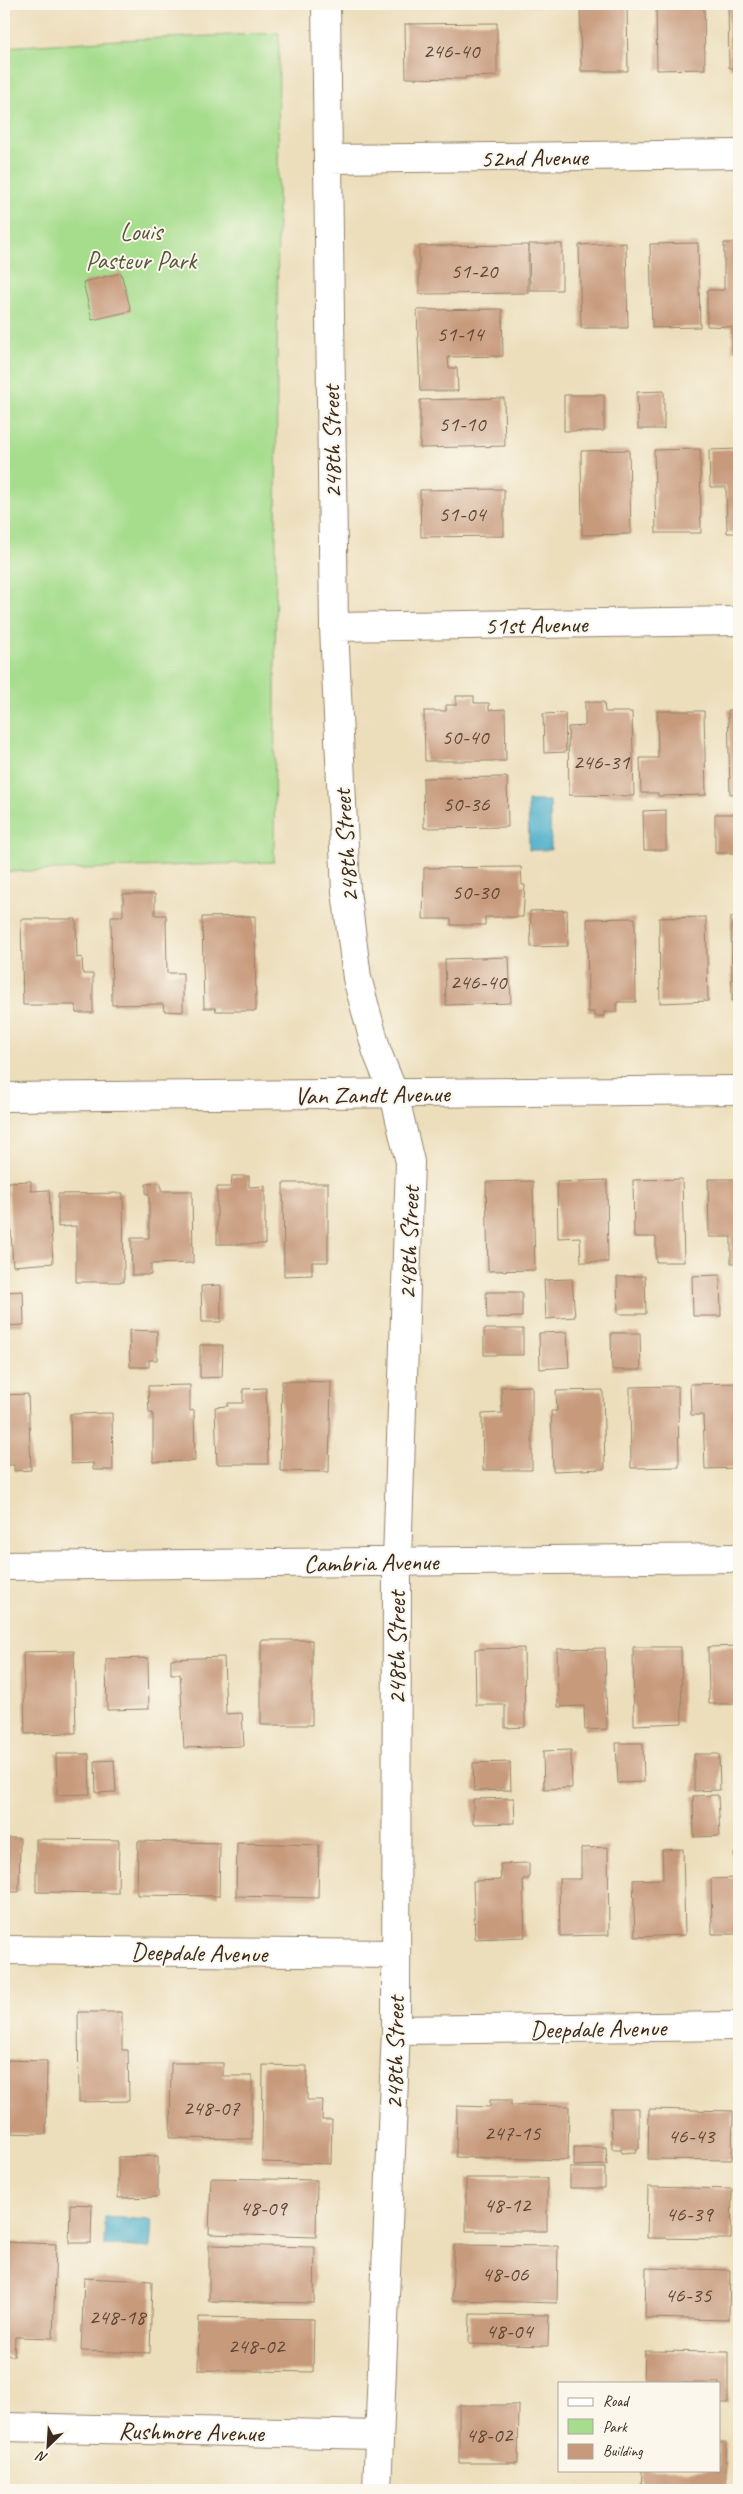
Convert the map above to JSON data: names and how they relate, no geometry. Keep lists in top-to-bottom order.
{
  "streets": {
    "street": [
      "52nd Avenue",
      "248th Street",
      "51st Avenue",
      "Van Zandt Avenue",
      "Cambria Avenue",
      "Deepdale Avenue",
      "Rushmore Avenue"
    ]
  },
  "crossings": [
    ["52nd Avenue", "248th Street"],
    ["248th Street", "51st Avenue"],
    ["248th Street", "Van Zandt Avenue"],
    ["248th Street", "Cambria Avenue"],
    ["248th Street", "Deepdale Avenue"],
    ["248th Street", "Rushmore Avenue"]
  ],
  "parks": ["Louis Pasteur Park"],
  "house_numbers": [
    "246-40",
    "51-20",
    "51-14",
    "51-10",
    "51-04",
    "50-40",
    "246-31",
    "50-36",
    "50-30",
    "246-40",
    "248-07",
    "247-15",
    "46-43",
    "48-12",
    "48-09",
    "46-39",
    "48-06",
    "46-35",
    "248-18",
    "48-04",
    "248-02",
    "48-02"
  ],
  "legend": ["Road", "Park", "Building"],
  "north": "bottom left"
}
